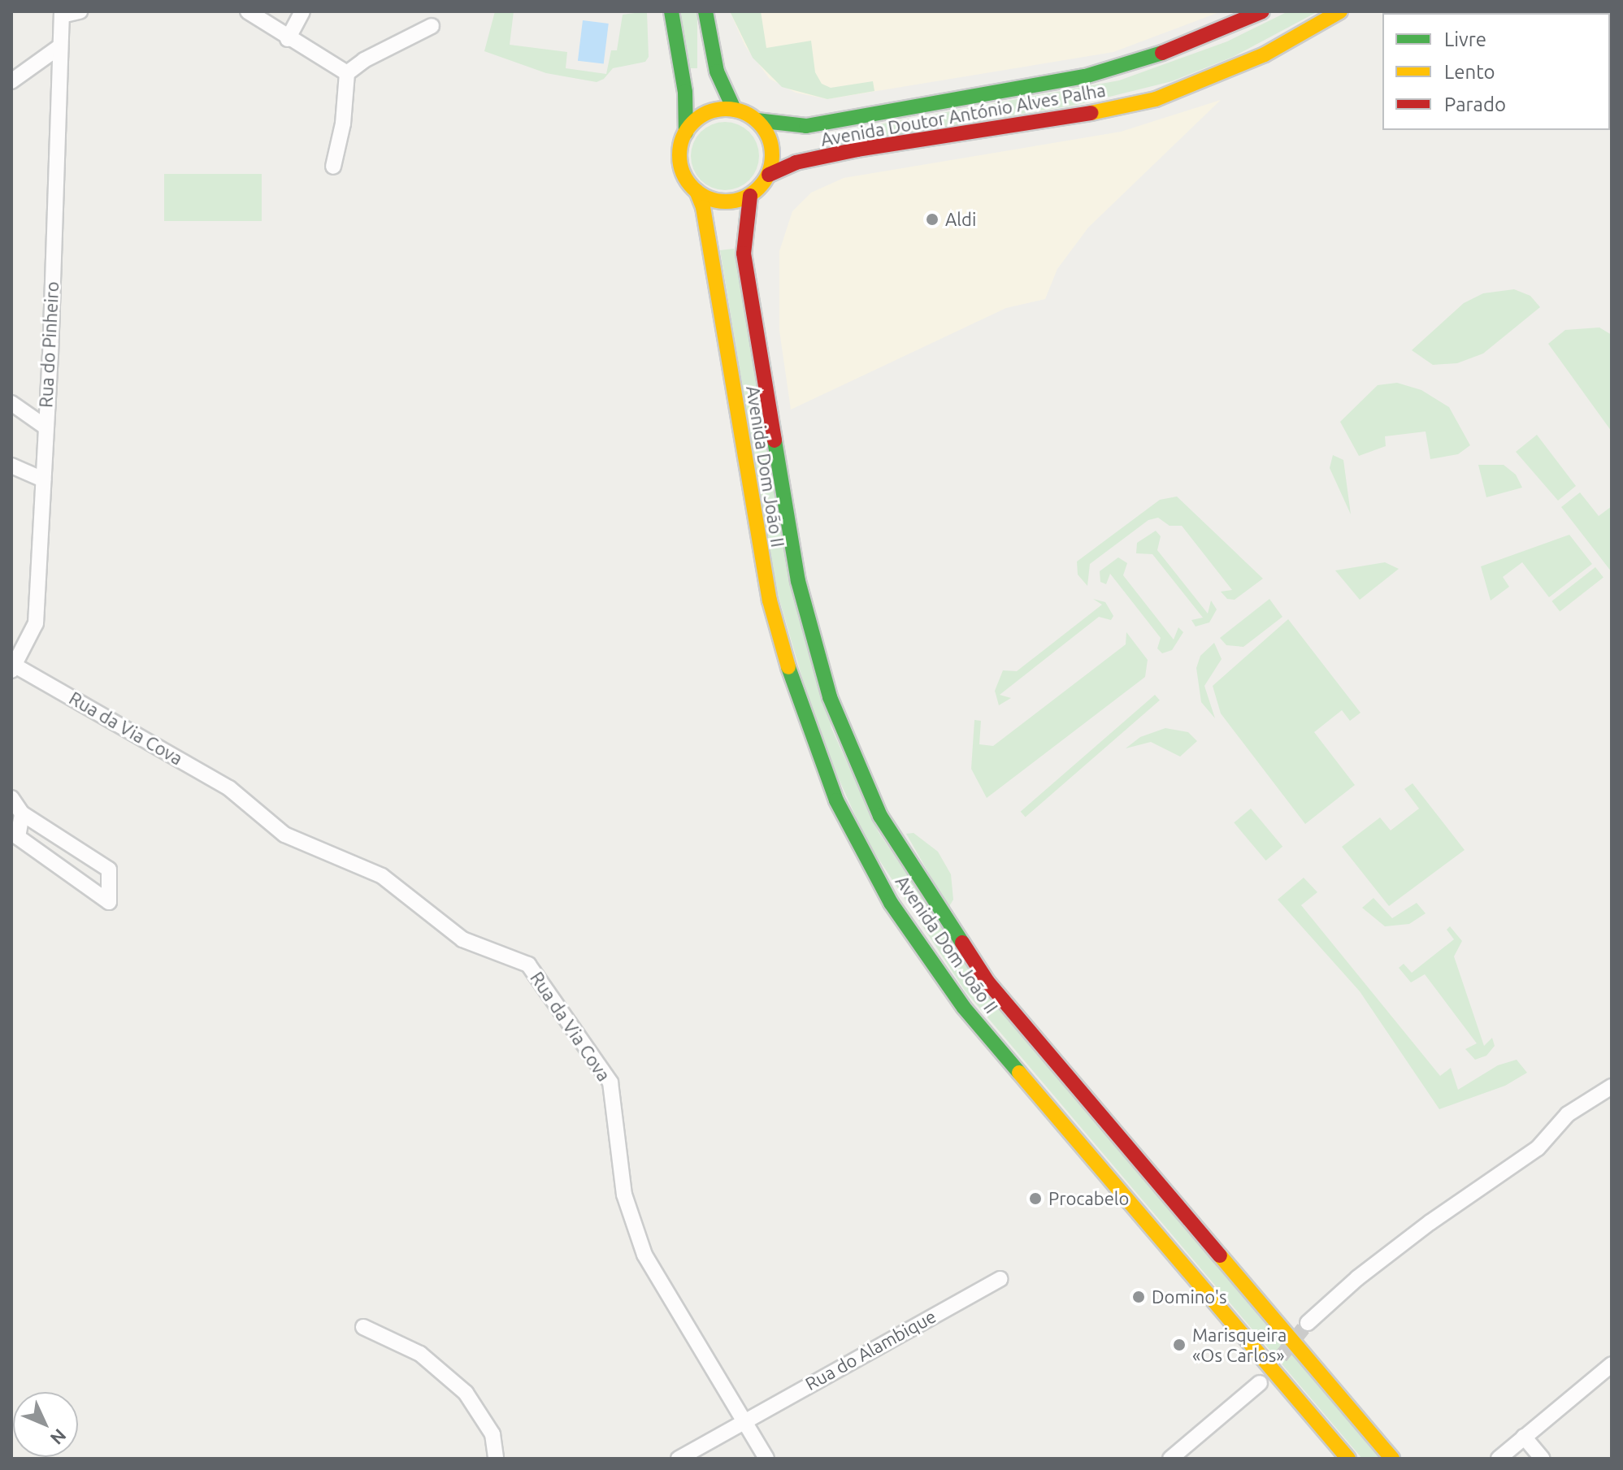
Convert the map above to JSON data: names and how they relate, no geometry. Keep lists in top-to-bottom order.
{
  "streets": {
    "main road": ["Avenida Doutor António Alves Palha", "Avenida Dom João II"],
    "street": ["Rua do Pinheiro", "Rua da Via Cova", "Rua do Alambique"]
  },
  "crossings": [
    ["Avenida Doutor António Alves Palha", "Avenida Dom João II"],
    ["Rua do Pinheiro", "Rua da Via Cova"],
    ["Rua da Via Cova", "Rua do Alambique"]
  ],
  "places": [
    "Aldi",
    "Procabelo",
    "Domino's",
    "Marisqueira «Os Carlos»"
  ],
  "legend": ["Livre", "Lento", "Parado"],
  "north": "bottom right"
}
